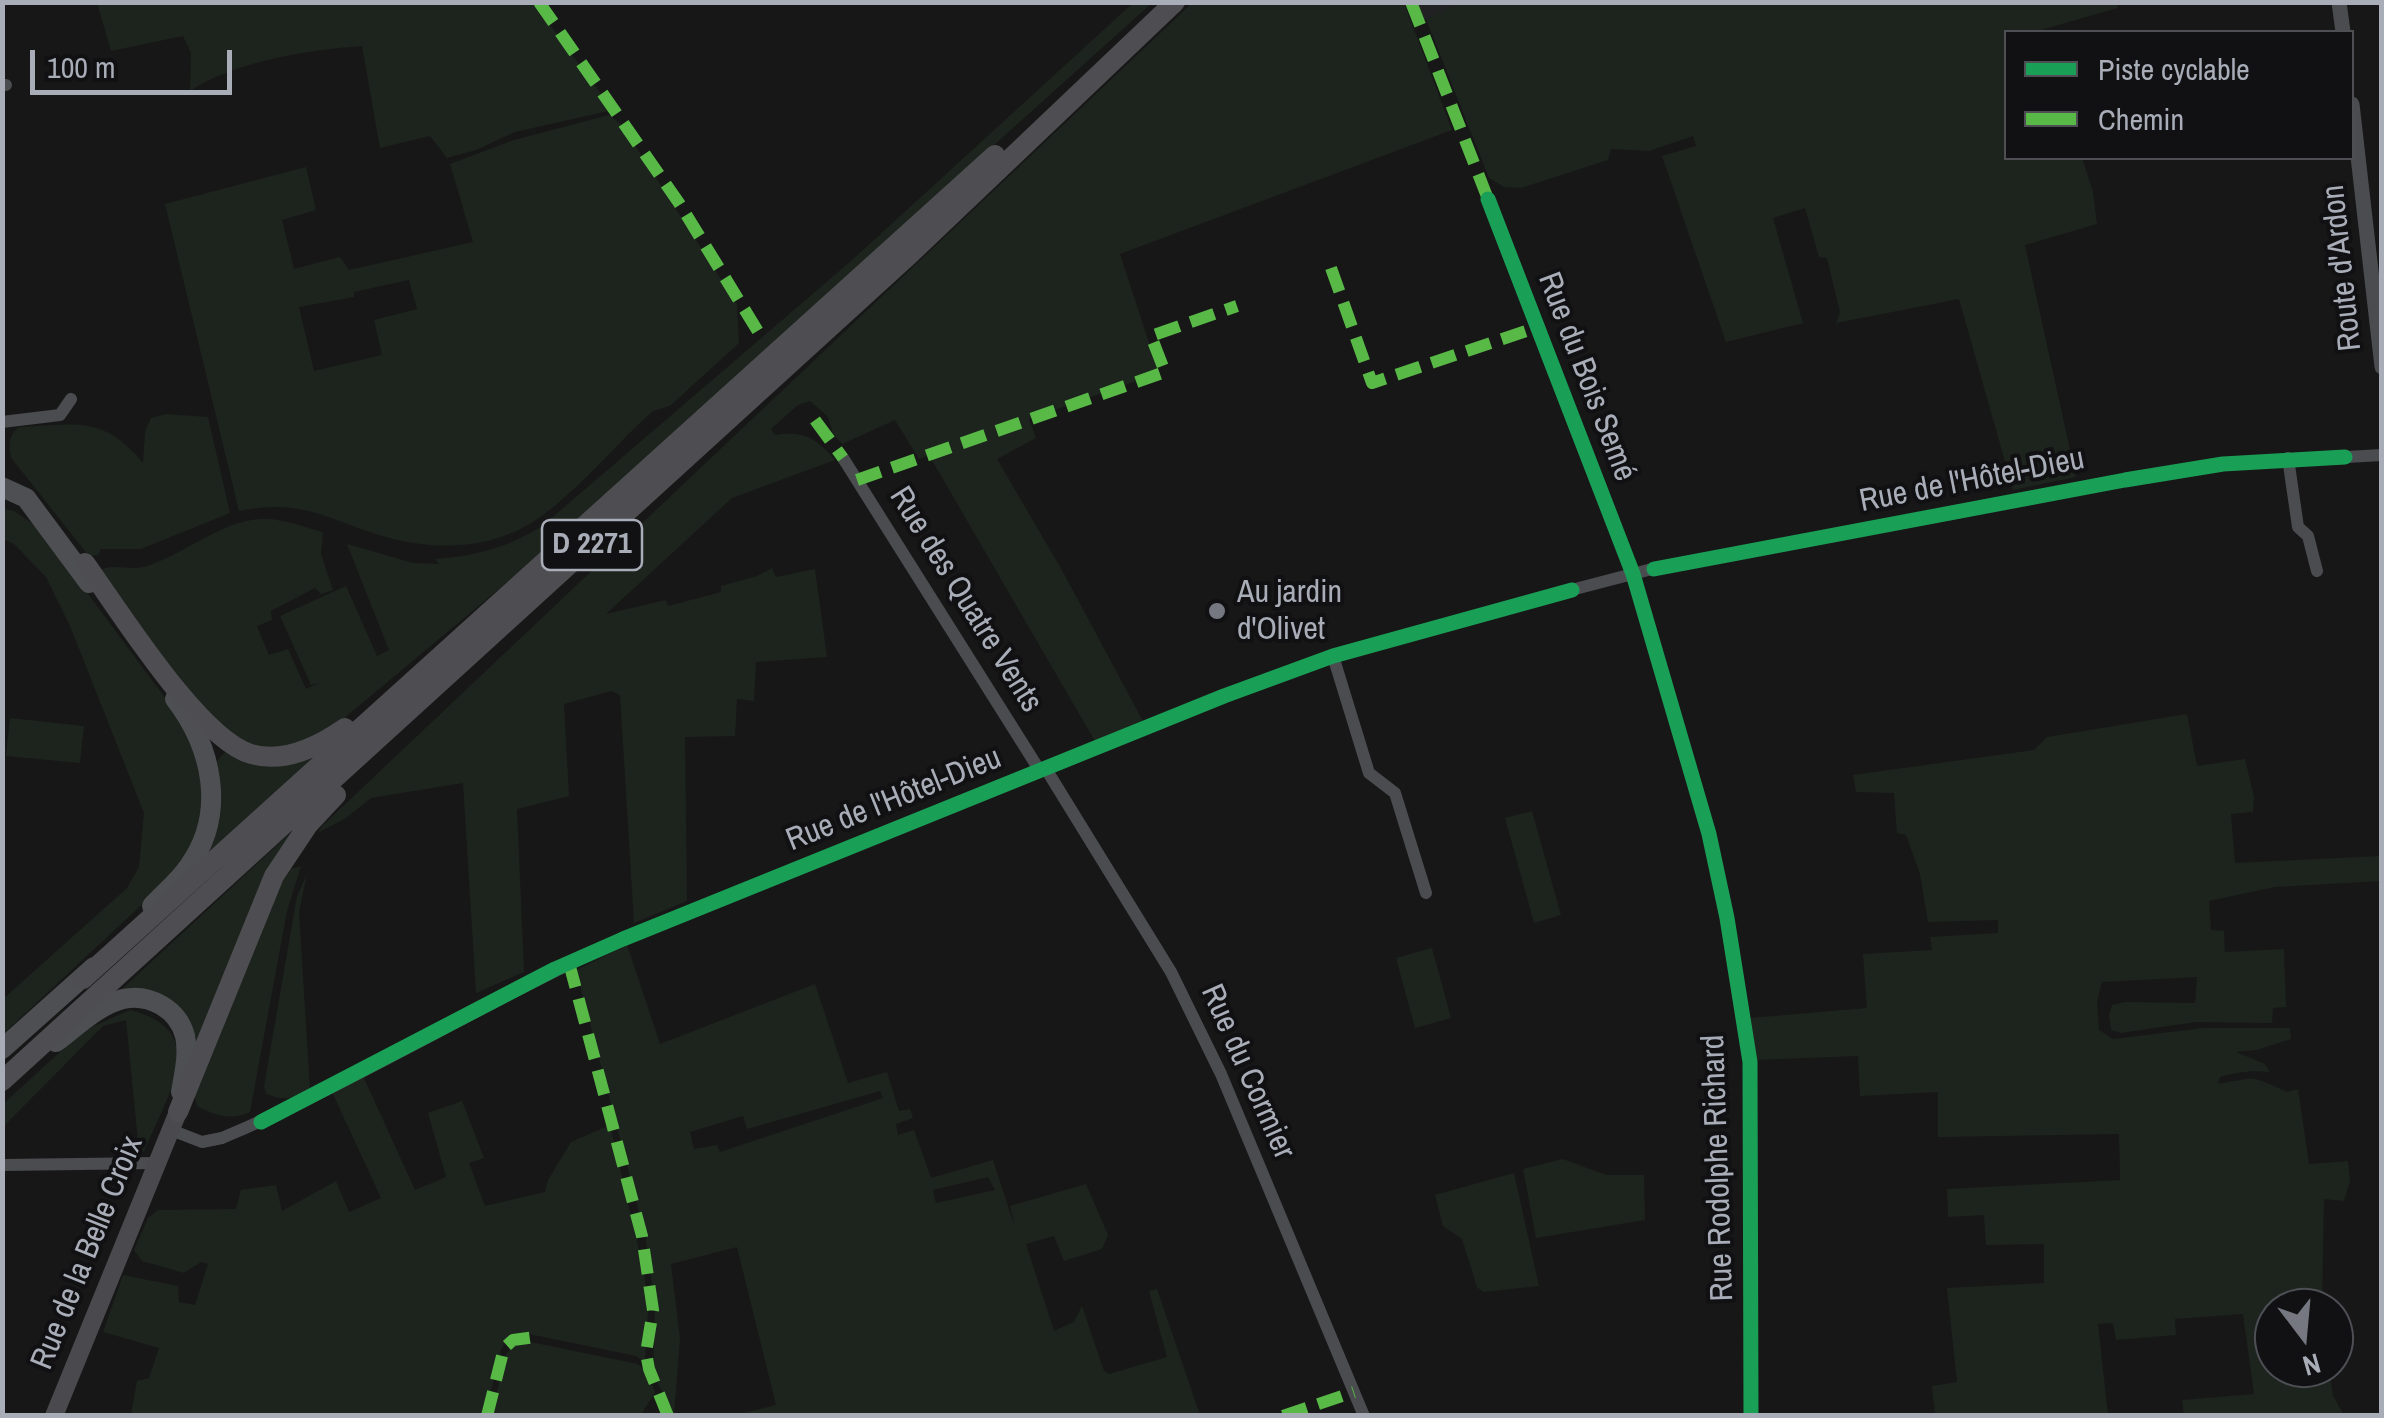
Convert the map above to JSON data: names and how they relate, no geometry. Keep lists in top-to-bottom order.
{
  "streets": {
    "highway": ["D 2271"],
    "main road": ["Rue de la Belle Croix"],
    "street": [
      "Route d'Ardon",
      "Rue du Bois Semé",
      "Rue de l'Hôtel-Dieu",
      "Rue des Quatre Vents",
      "Rue du Cormier",
      "Rue Rodolphe Richard"
    ]
  },
  "crossings": [
    ["Rue du Bois Semé", "Rue de l'Hôtel-Dieu"],
    ["Rue du Bois Semé", "Rue Rodolphe Richard"],
    ["Rue de l'Hôtel-Dieu", "Rue des Quatre Vents"],
    ["Rue de l'Hôtel-Dieu", "Rue du Cormier"],
    ["Rue de l'Hôtel-Dieu", "Rue Rodolphe Richard"],
    ["Rue de l'Hôtel-Dieu", "Rue de la Belle Croix"],
    ["Rue des Quatre Vents", "Rue du Cormier"]
  ],
  "places": ["Au jardin d'Olivet"],
  "legend": ["Piste cyclable", "Chemin"],
  "scale_bar": "100 m",
  "north": "bottom"
}
